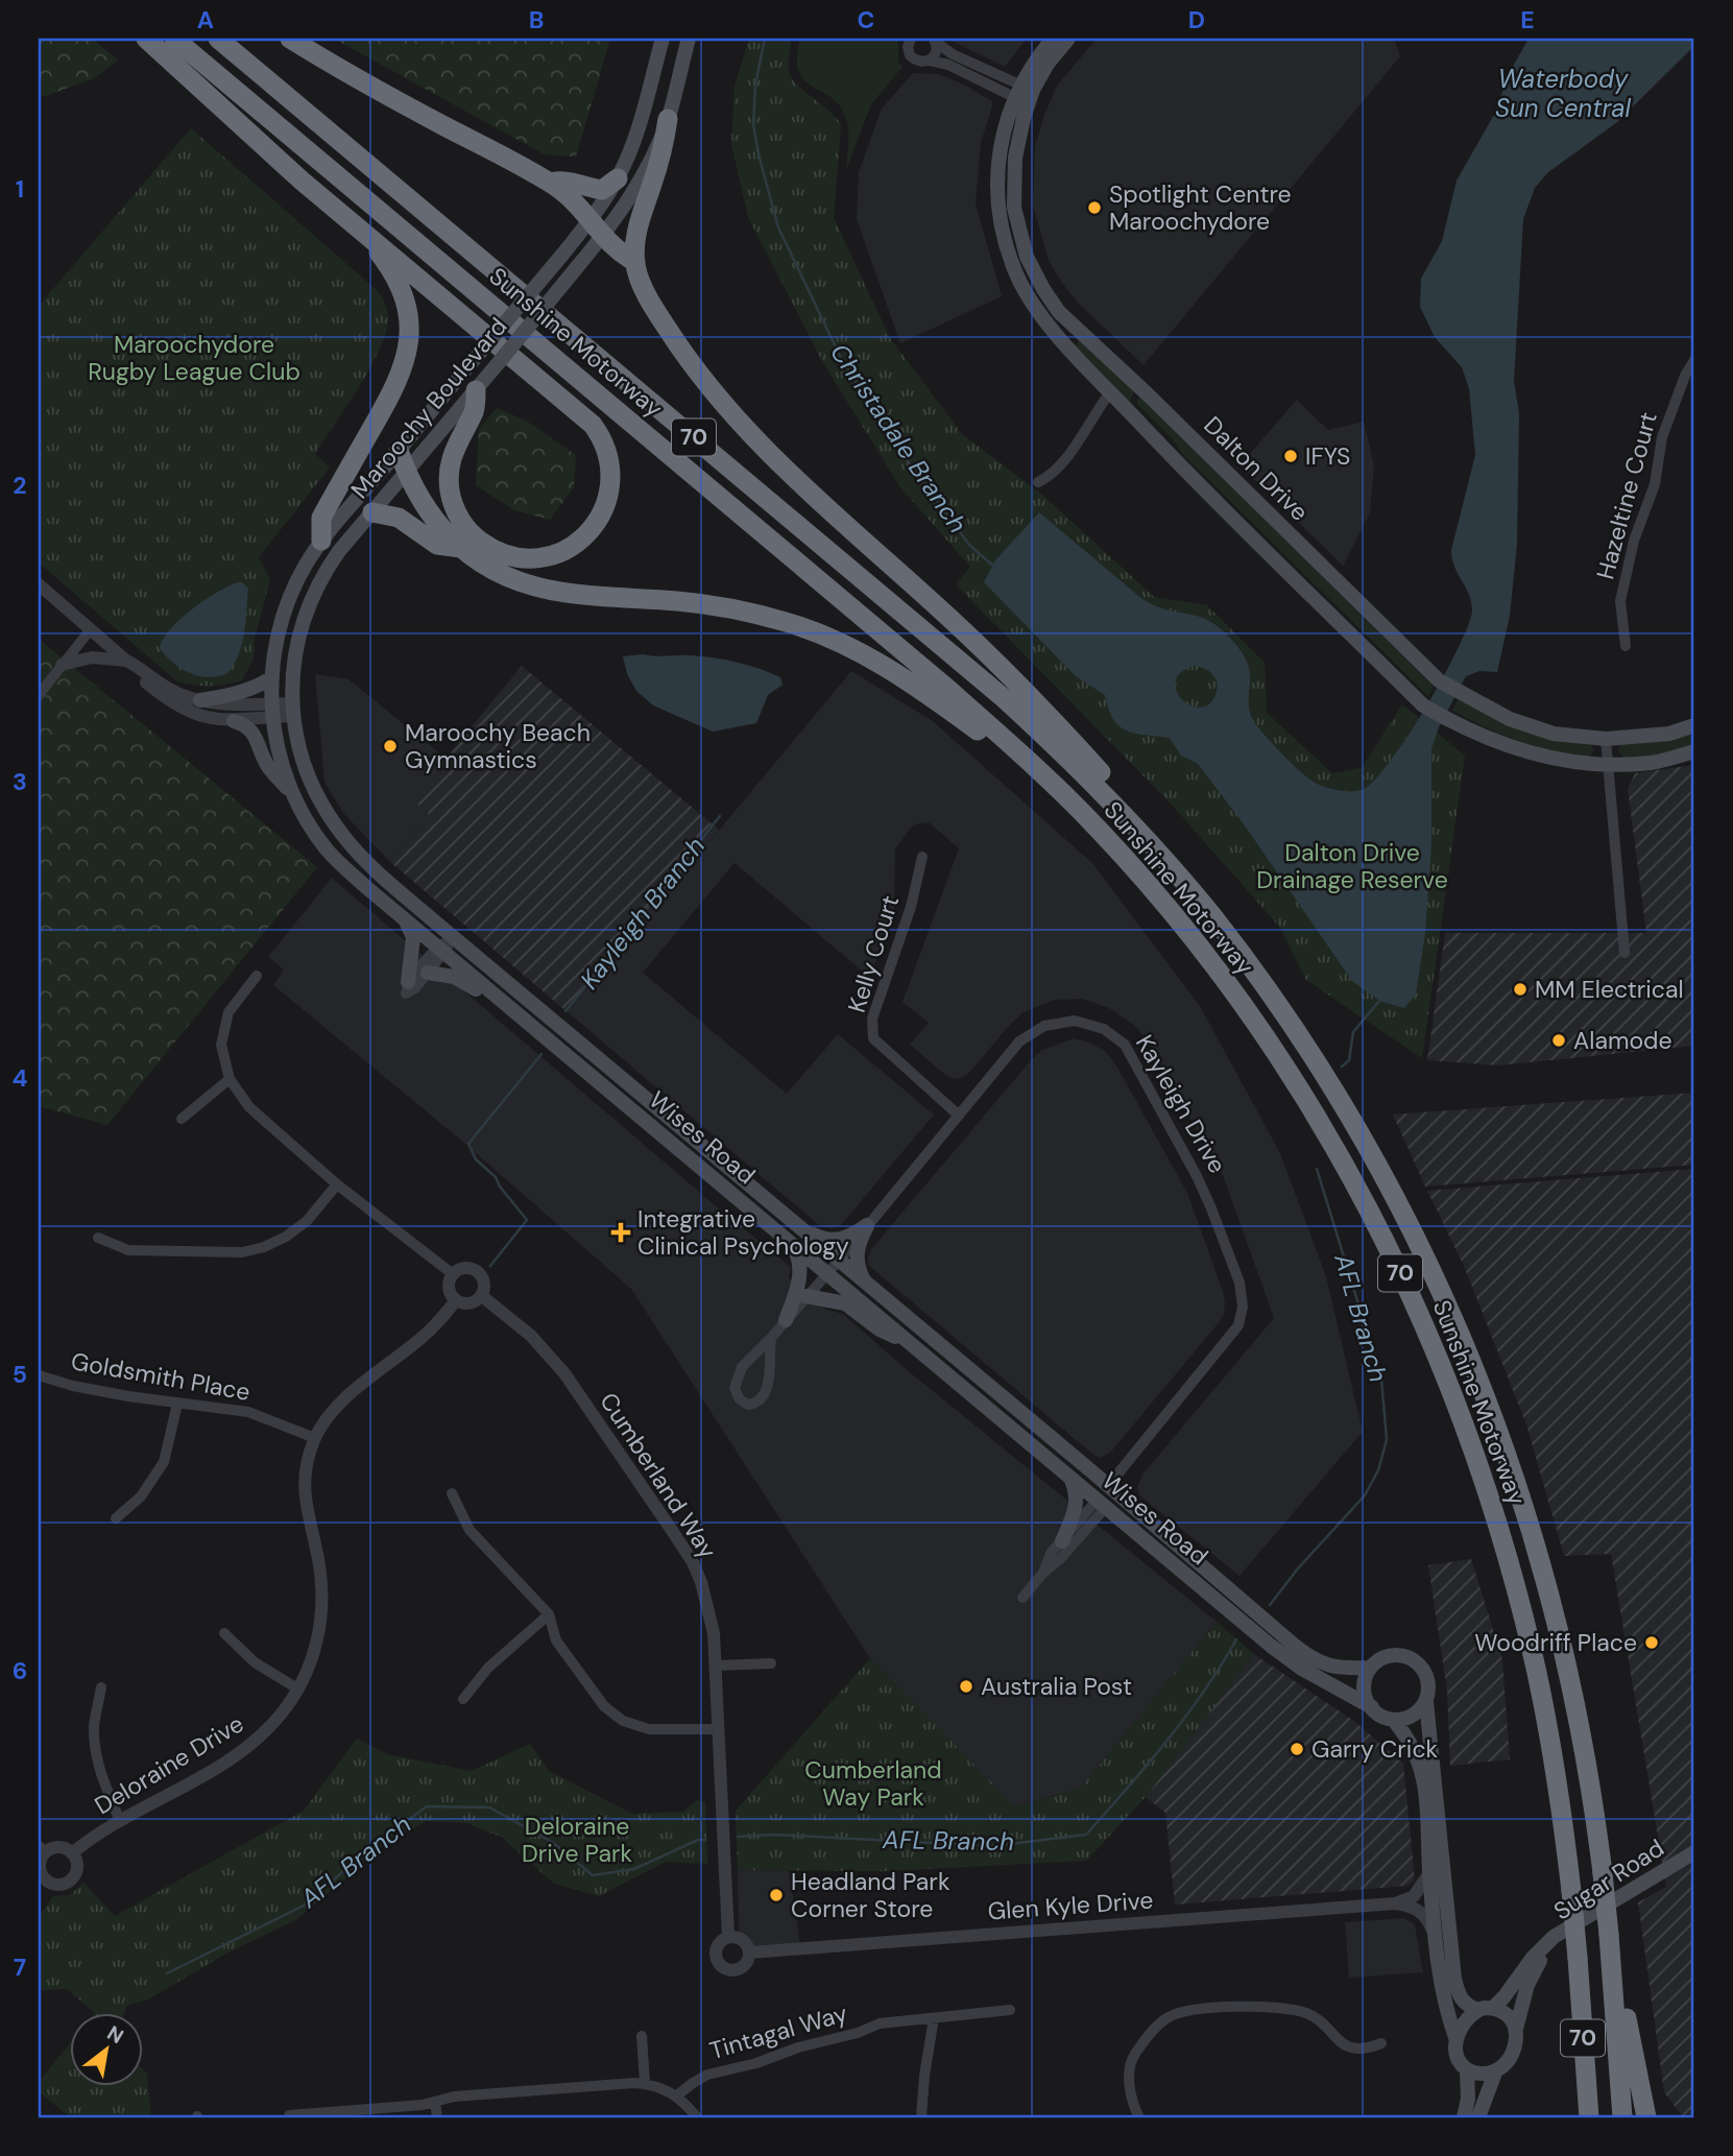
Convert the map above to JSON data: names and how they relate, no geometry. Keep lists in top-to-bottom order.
{
  "streets": {
    "highway": ["Sunshine Motorway", "70"],
    "main road": [
      "Maroochy Boulevard",
      "Dalton Drive",
      "Kayleigh Drive",
      "Wises Road",
      "Sugar Road"
    ],
    "street": [
      "Hazeltine Court",
      "Kelly Court",
      "Goldsmith Place",
      "Cumberland Way",
      "Deloraine Drive",
      "Glen Kyle Drive",
      "Tintagal Way"
    ]
  },
  "crossings": [
    ["Maroochy Boulevard", "Wises Road"],
    ["Kelly Court", "Kayleigh Drive"],
    ["Kayleigh Drive", "Wises Road"],
    ["Goldsmith Place", "Deloraine Drive"],
    ["Cumberland Way", "Deloraine Drive"],
    ["Cumberland Way", "Glen Kyle Drive"]
  ],
  "water": [
    "Waterbody Sun Central",
    "Christadale Branch",
    "Kayleigh Branch",
    "AFL Branch"
  ],
  "parks": [
    "Maroochydore Rugby League Club",
    "Dalton Drive Drainage Reserve",
    "Cumberland Way Park",
    "Deloraine Drive Park"
  ],
  "places": {
    "other": [
      "Spotlight Centre Maroochydore",
      "IFYS",
      "Maroochy Beach Gymnastics",
      "MM Electrical",
      "Alamode",
      "Woodriff Place",
      "Australia Post",
      "Garry Crick",
      "Headland Park Corner Store"
    ],
    "health": ["Integrative Clinical Psychology"]
  },
  "north": "top right",
  "grid": {
    "columns": [
      "A",
      "B",
      "C",
      "D",
      "E"
    ],
    "rows": [
      "1",
      "2",
      "3",
      "4",
      "5",
      "6",
      "7"
    ]
  }
}
